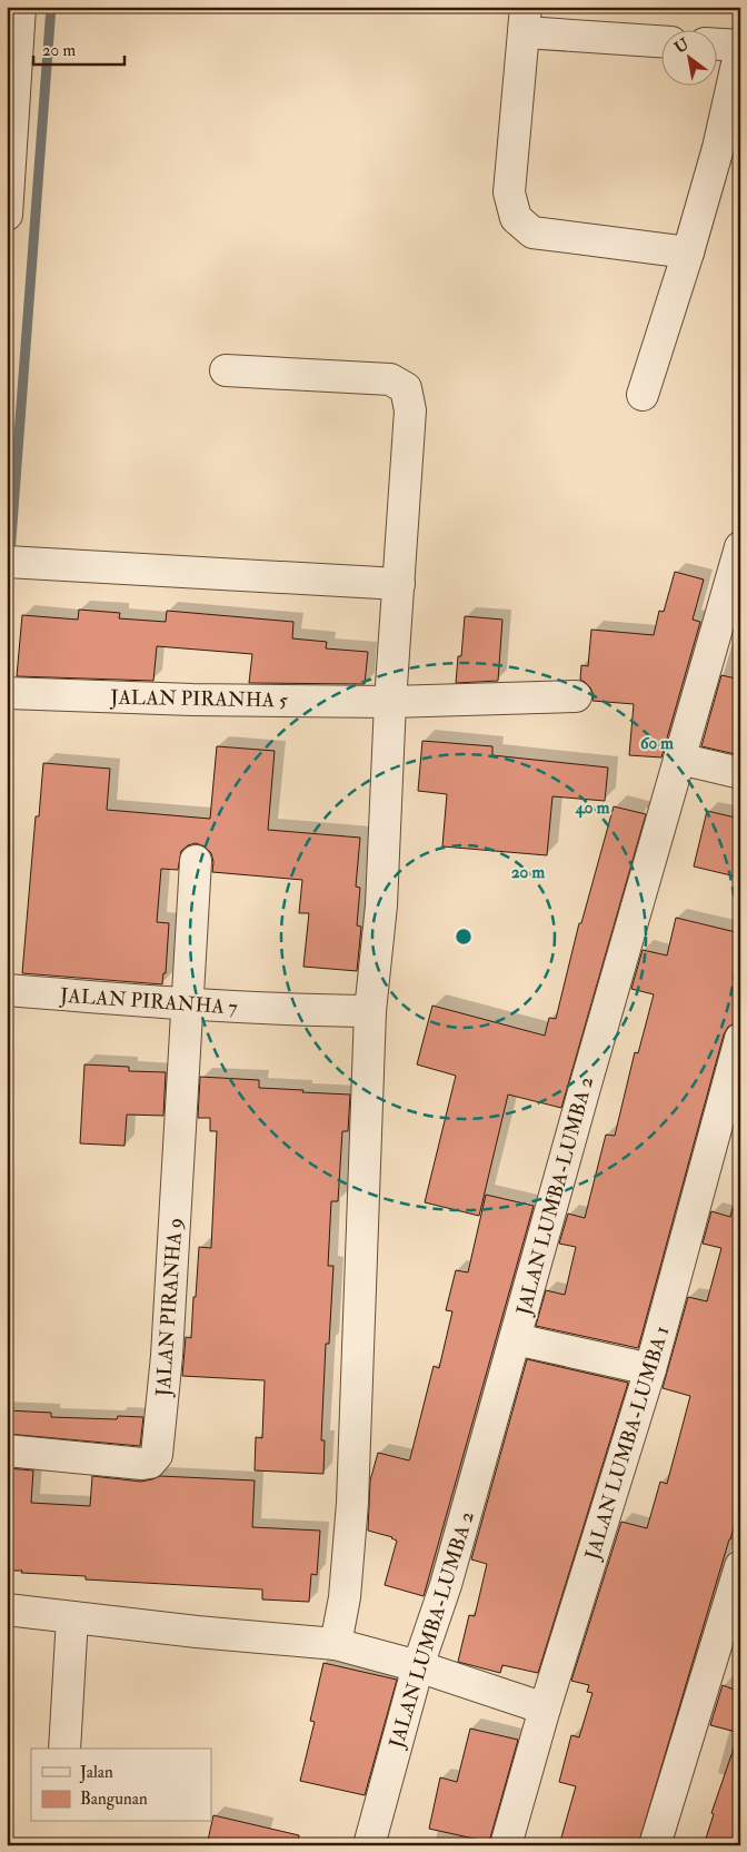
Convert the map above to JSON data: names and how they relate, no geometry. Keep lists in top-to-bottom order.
{
  "streets": {
    "street": [
      "JALAN PIRANHA 5",
      "JALAN PIRANHA 7",
      "JALAN LUMBA-LUMBA 2",
      "JALAN PIRANHA 9",
      "JALAN LUMBA-LUMBA 1"
    ]
  },
  "crossings": [
    ["JALAN PIRANHA 7", "JALAN PIRANHA 9"]
  ],
  "legend": ["Jalan", "Bangunan"],
  "scale_bar": "20 m",
  "north": "top left",
  "rings": ["60 m", "40 m", "20 m"]
}
